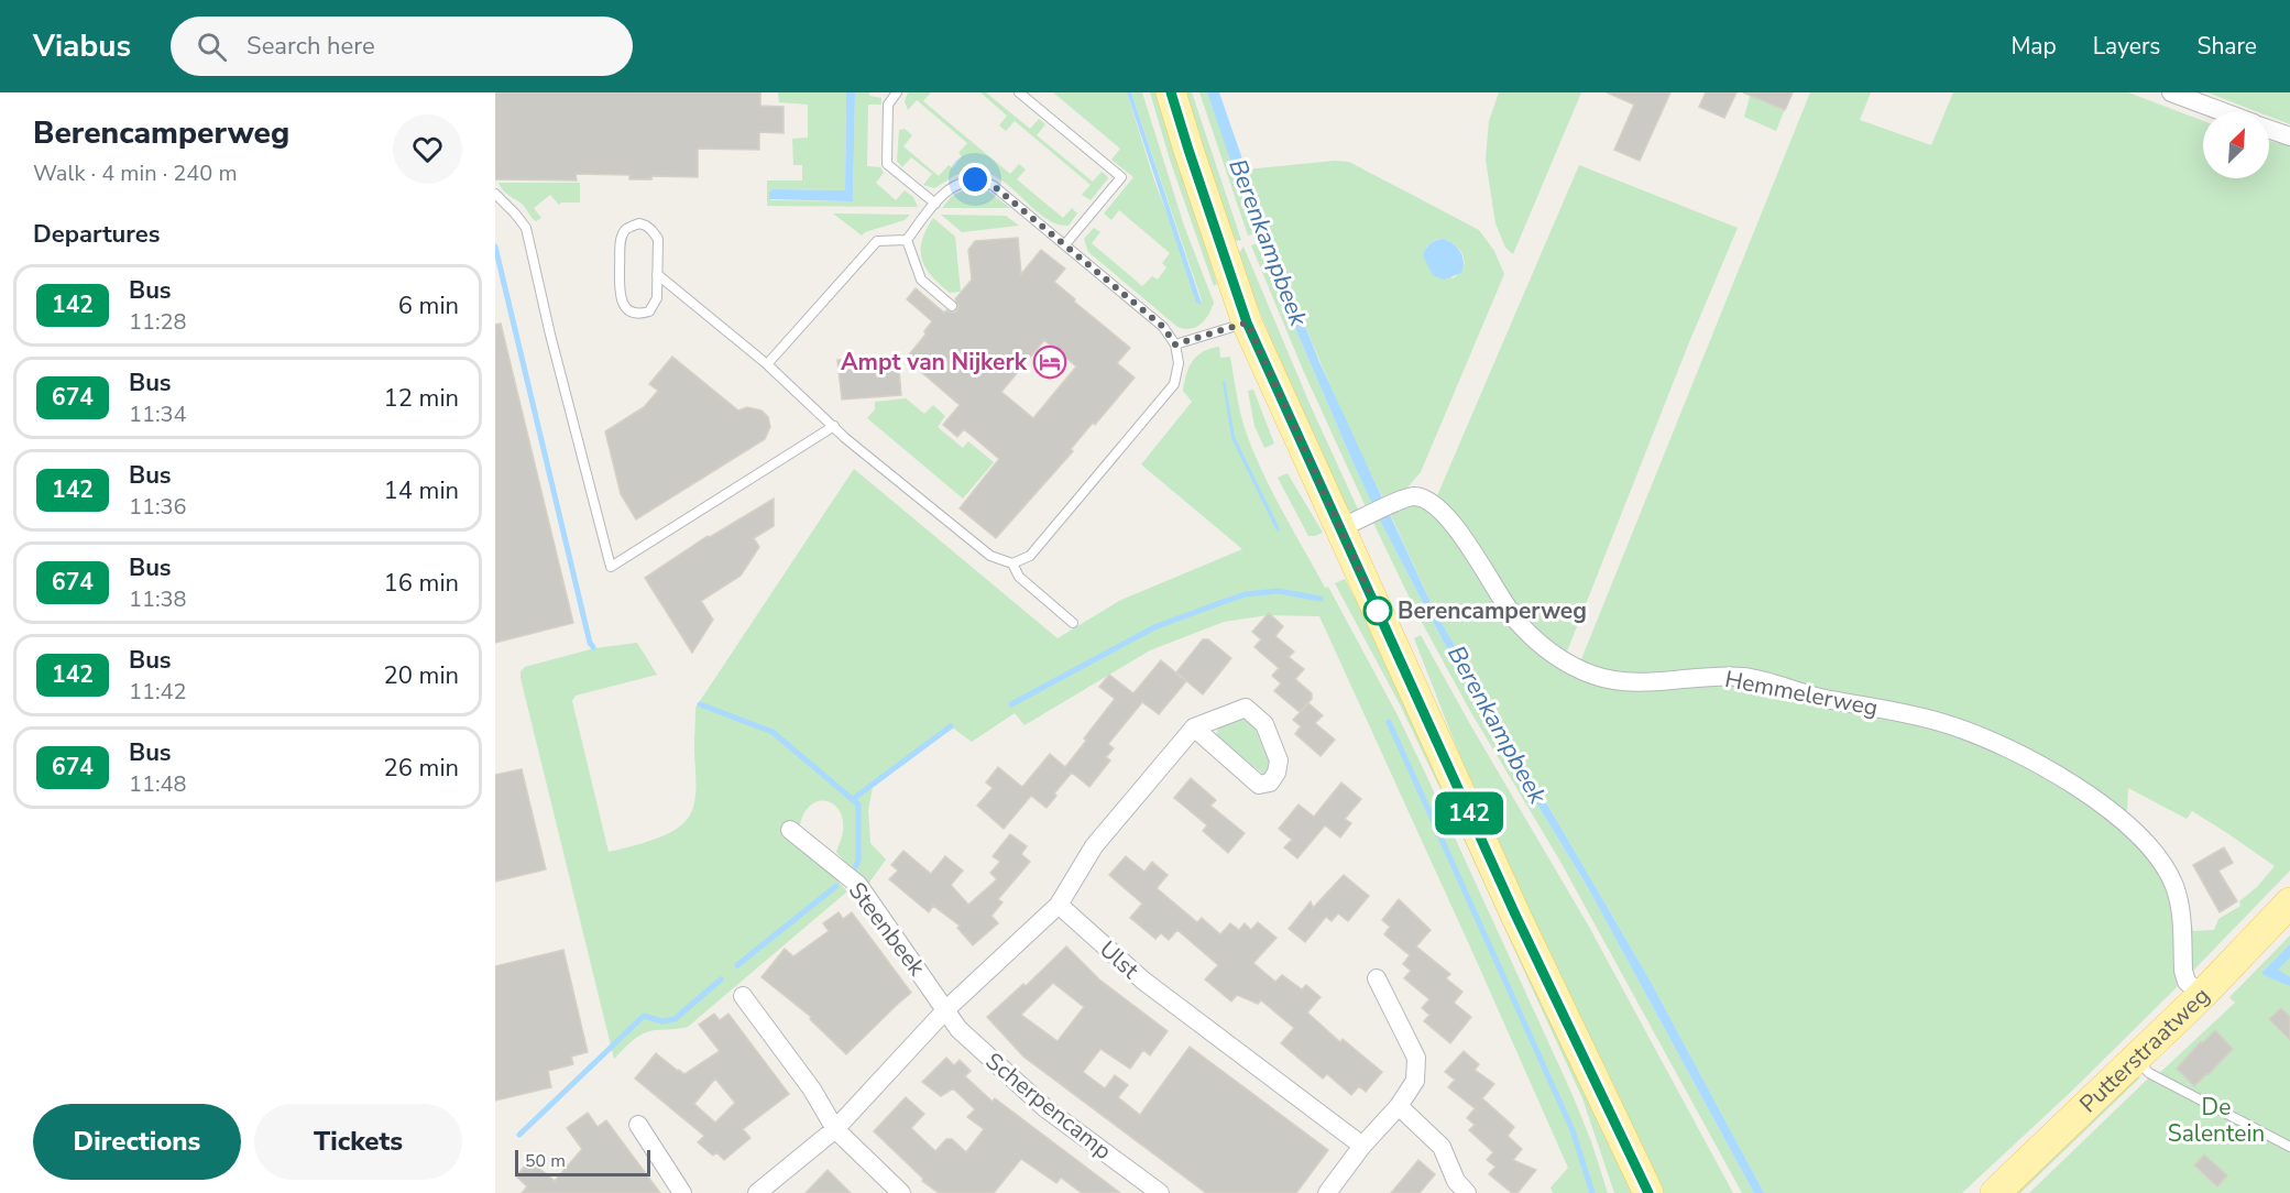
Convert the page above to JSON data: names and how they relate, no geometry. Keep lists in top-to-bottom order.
{
  "streets": {
    "main road": ["Putterstraatweg"],
    "street": [
      "Hemmelerweg",
      "Steenbeek",
      "Ulst",
      "Scherpencamp"
    ]
  },
  "crossings": [
    ["Hemmelerweg", "Putterstraatweg"],
    ["Steenbeek", "Scherpencamp"]
  ],
  "water": ["Berenkampbeek"],
  "parks": ["De Salentein"],
  "places": {
    "hotel": ["Ampt van Nijkerk"],
    "other": ["Berencamperweg"]
  },
  "lines": ["bus line 142"],
  "scale_bar": "50 m",
  "north": "top right",
  "page": {
    "header": "Viabus",
    "search": "Search here",
    "nav": ["Map", "Layers", "Share"],
    "heading": [
      ["Berencamperweg", "Walk · 4 min · 240 m"],
      "Departures"
    ],
    "on_map": "142",
    "list": [
      {
        "mark": "142",
        "name": "Bus",
        "note": "11:28",
        "value": "6 min"
      },
      {
        "mark": "674",
        "name": "Bus",
        "note": "11:34",
        "value": "12 min"
      },
      {
        "mark": "142",
        "name": "Bus",
        "note": "11:36",
        "value": "14 min"
      },
      {
        "mark": "674",
        "name": "Bus",
        "note": "11:38",
        "value": "16 min"
      },
      {
        "mark": "142",
        "name": "Bus",
        "note": "11:42",
        "value": "20 min"
      },
      {
        "mark": "674",
        "name": "Bus",
        "note": "11:48",
        "value": "26 min"
      }
    ],
    "buttons": ["Directions", "Tickets"],
    "scale": "50 m"
  }
}
